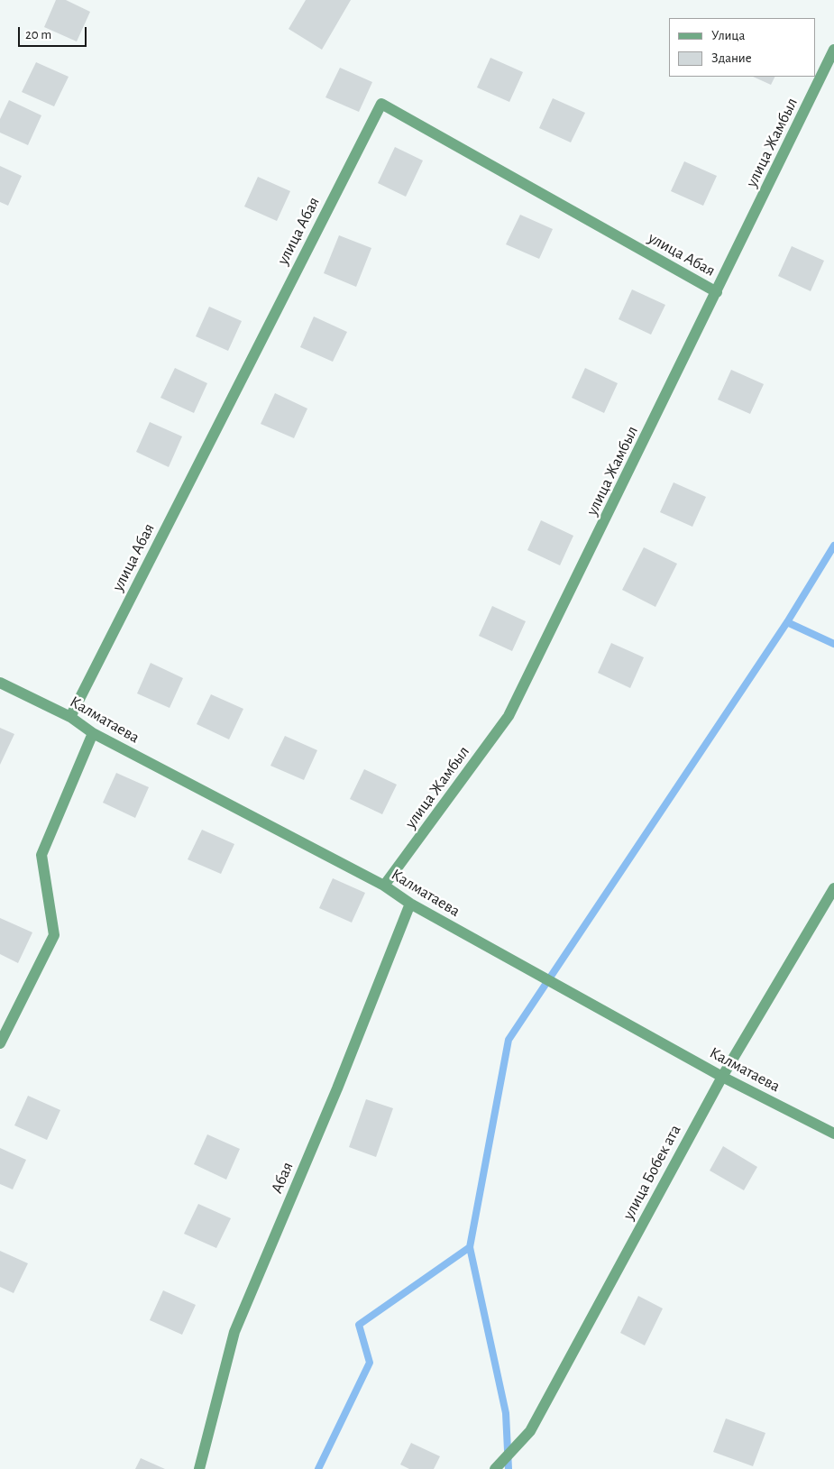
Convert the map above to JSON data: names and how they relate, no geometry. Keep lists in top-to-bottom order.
{
  "streets": {
    "street": [
      "улица Жамбыл",
      "улица Абая",
      "Калматаева",
      "улица Бобек ата",
      "Абая"
    ]
  },
  "crossings": [
    ["улица Жамбыл", "улица Абая"],
    ["улица Жамбыл", "Калматаева"],
    ["улица Абая", "Калматаева"],
    ["Калматаева", "улица Бобек ата"],
    ["Калматаева", "Абая"]
  ],
  "legend": ["Улица", "Здание"],
  "scale_bar": "20 m"
}
